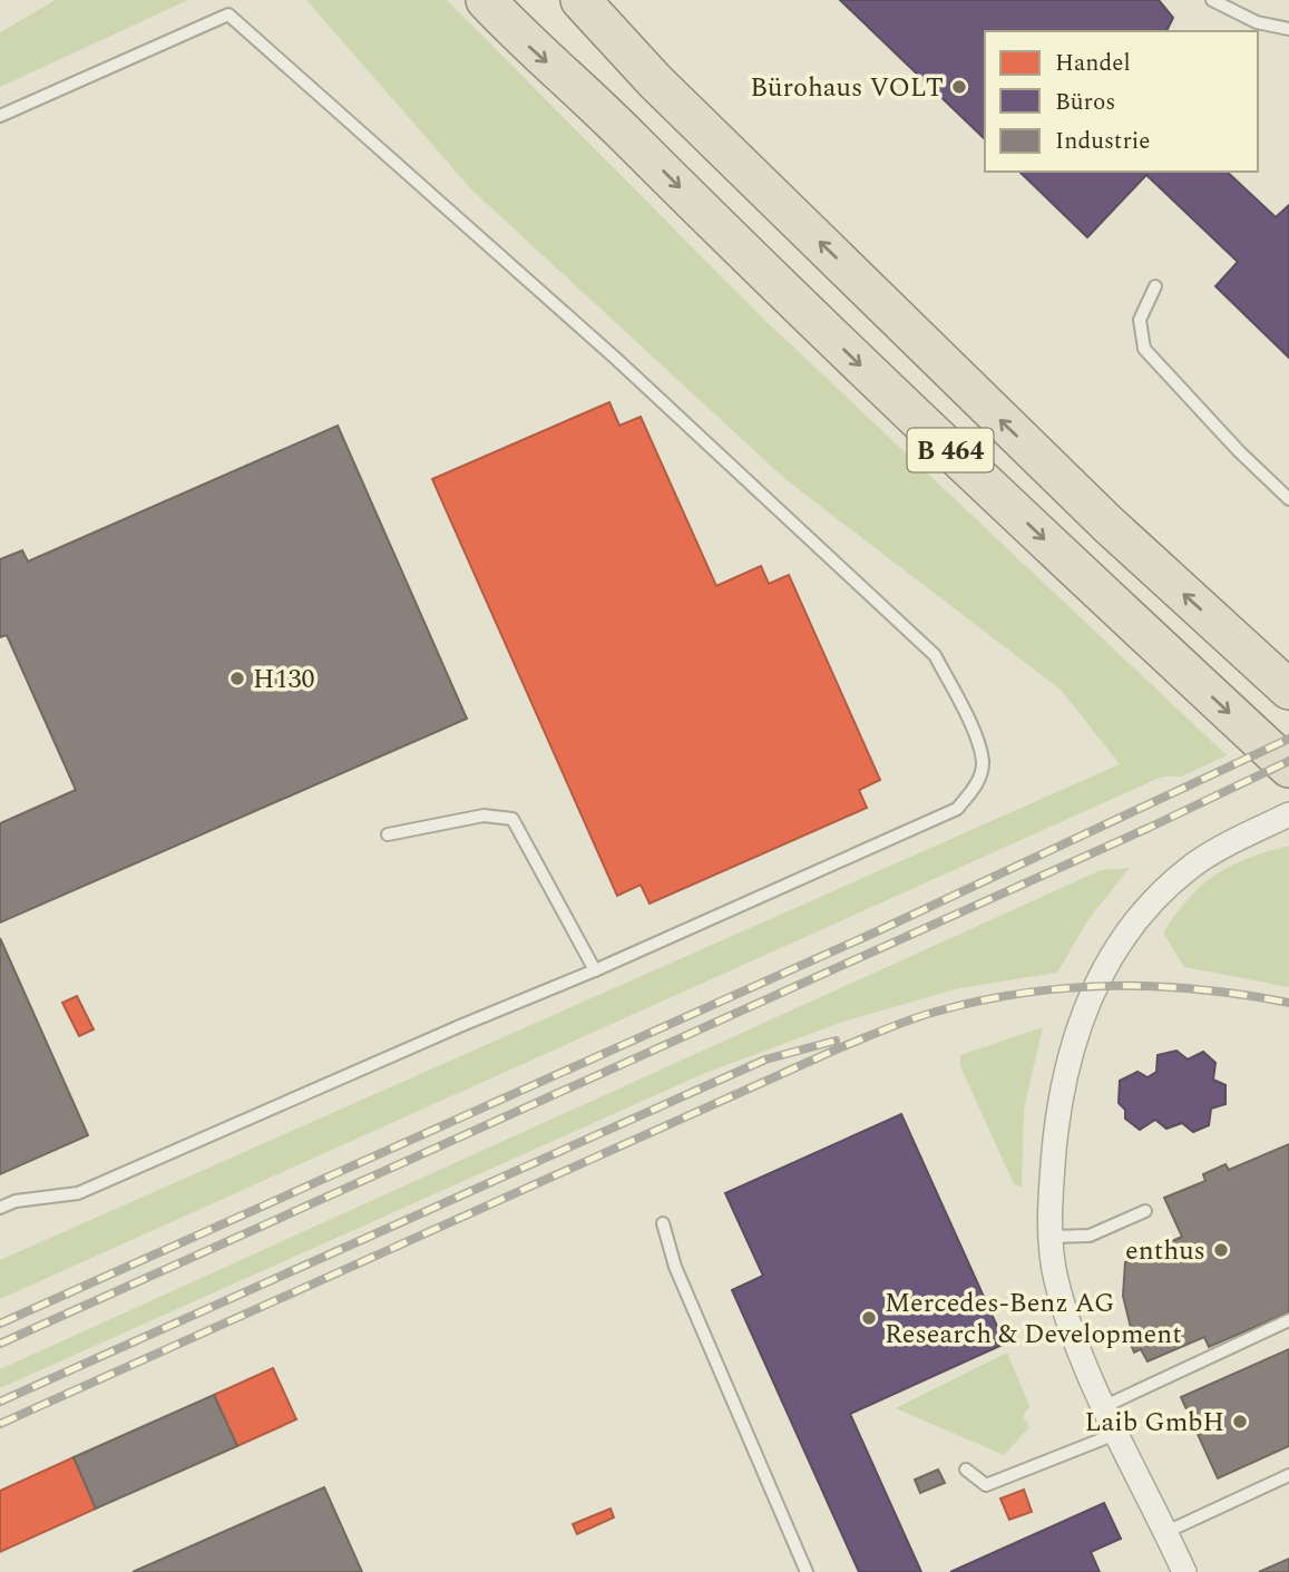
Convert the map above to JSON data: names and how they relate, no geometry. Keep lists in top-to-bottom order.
{
  "streets": {
    "highway": ["B 464"]
  },
  "places": [
    "Bürohaus VOLT",
    "H130",
    "enthus",
    "Mercedes-Benz AG Research & Development",
    "Laib GmbH"
  ],
  "legend": ["Handel", "Büros", "Industrie"]
}
